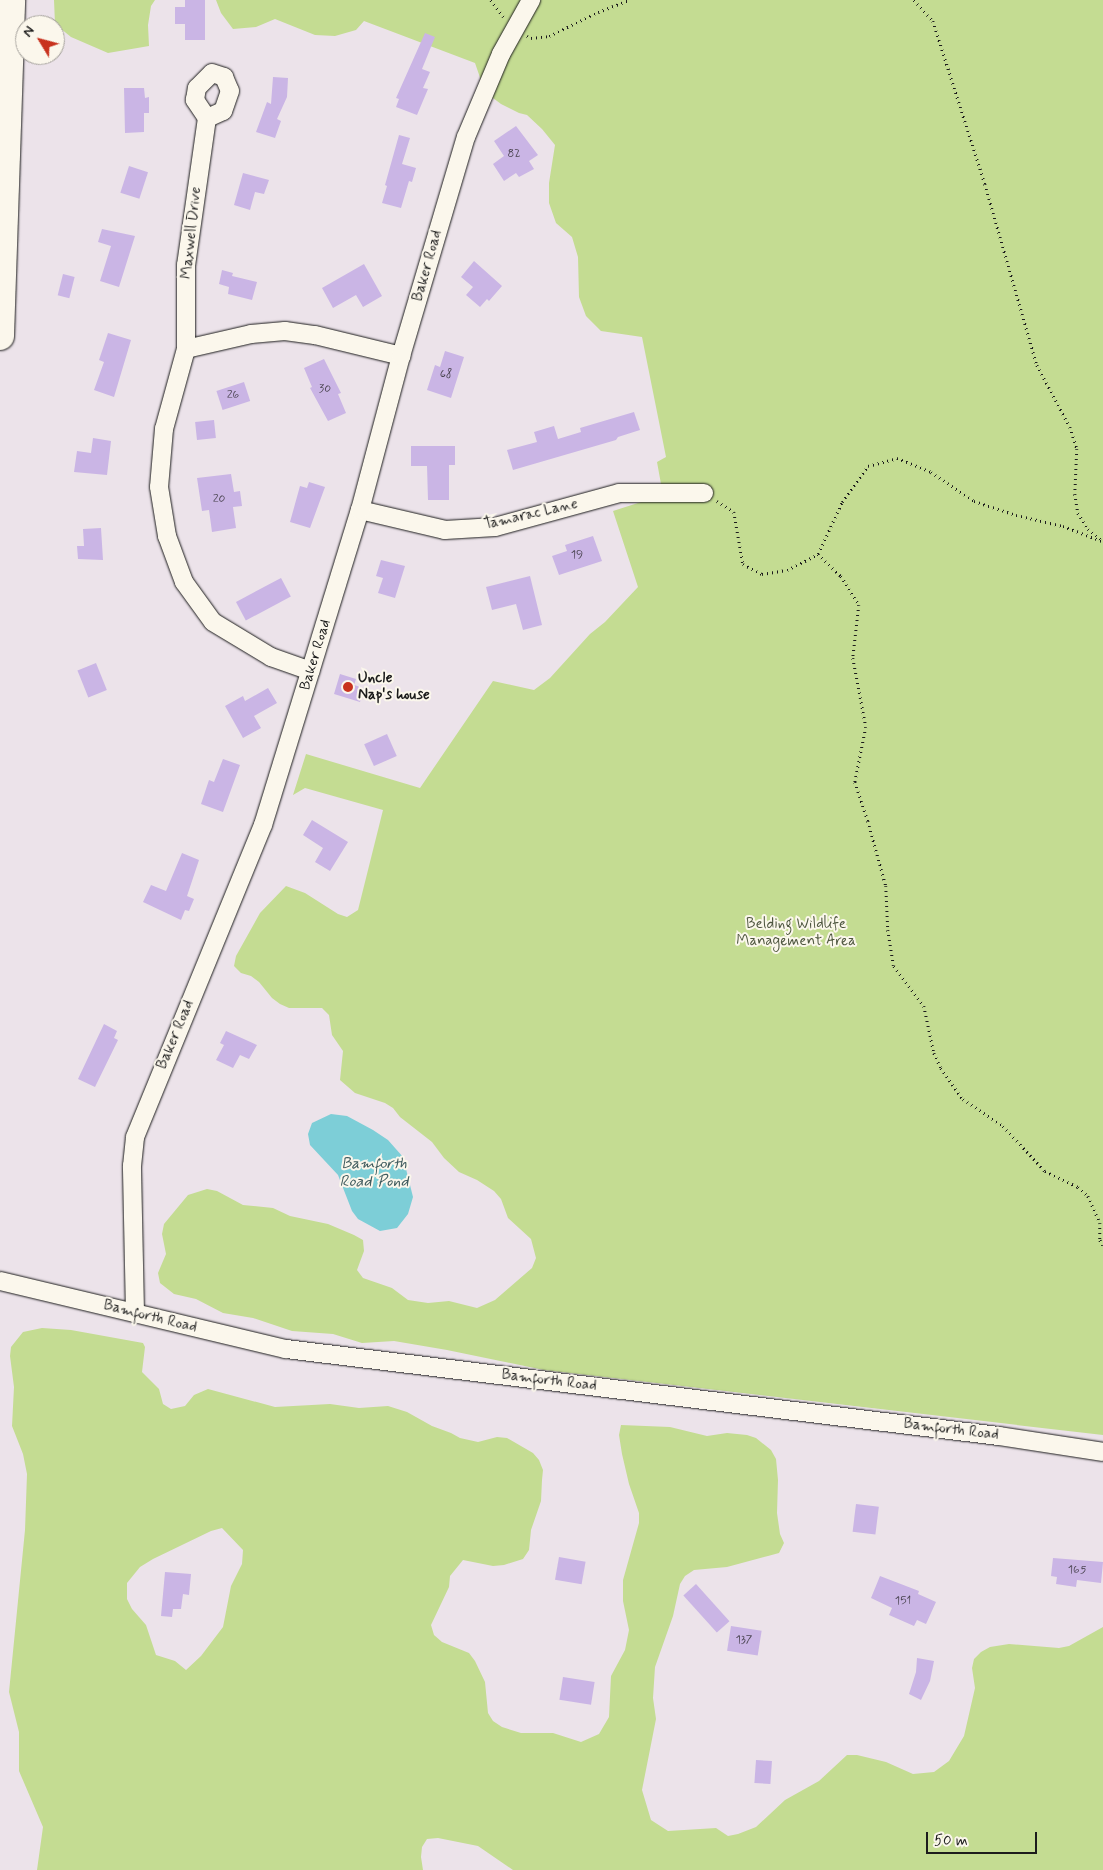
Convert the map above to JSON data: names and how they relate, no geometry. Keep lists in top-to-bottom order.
{
  "streets": {
    "street": [
      "Maxwell Drive",
      "Baker Road",
      "Tamarac Lane",
      "Bamforth Road"
    ]
  },
  "crossings": [
    ["Maxwell Drive", "Baker Road"],
    ["Baker Road", "Tamarac Lane"],
    ["Baker Road", "Bamforth Road"]
  ],
  "water": ["Bamforth Road Pond"],
  "parks": ["Belding Wildlife Management Area"],
  "places": ["Uncle Nap's house"],
  "house_numbers": [
    "82",
    "68",
    "30",
    "26",
    "20",
    "19",
    "165",
    "151",
    "137"
  ],
  "scale_bar": "50 m",
  "north": "top left"
}
